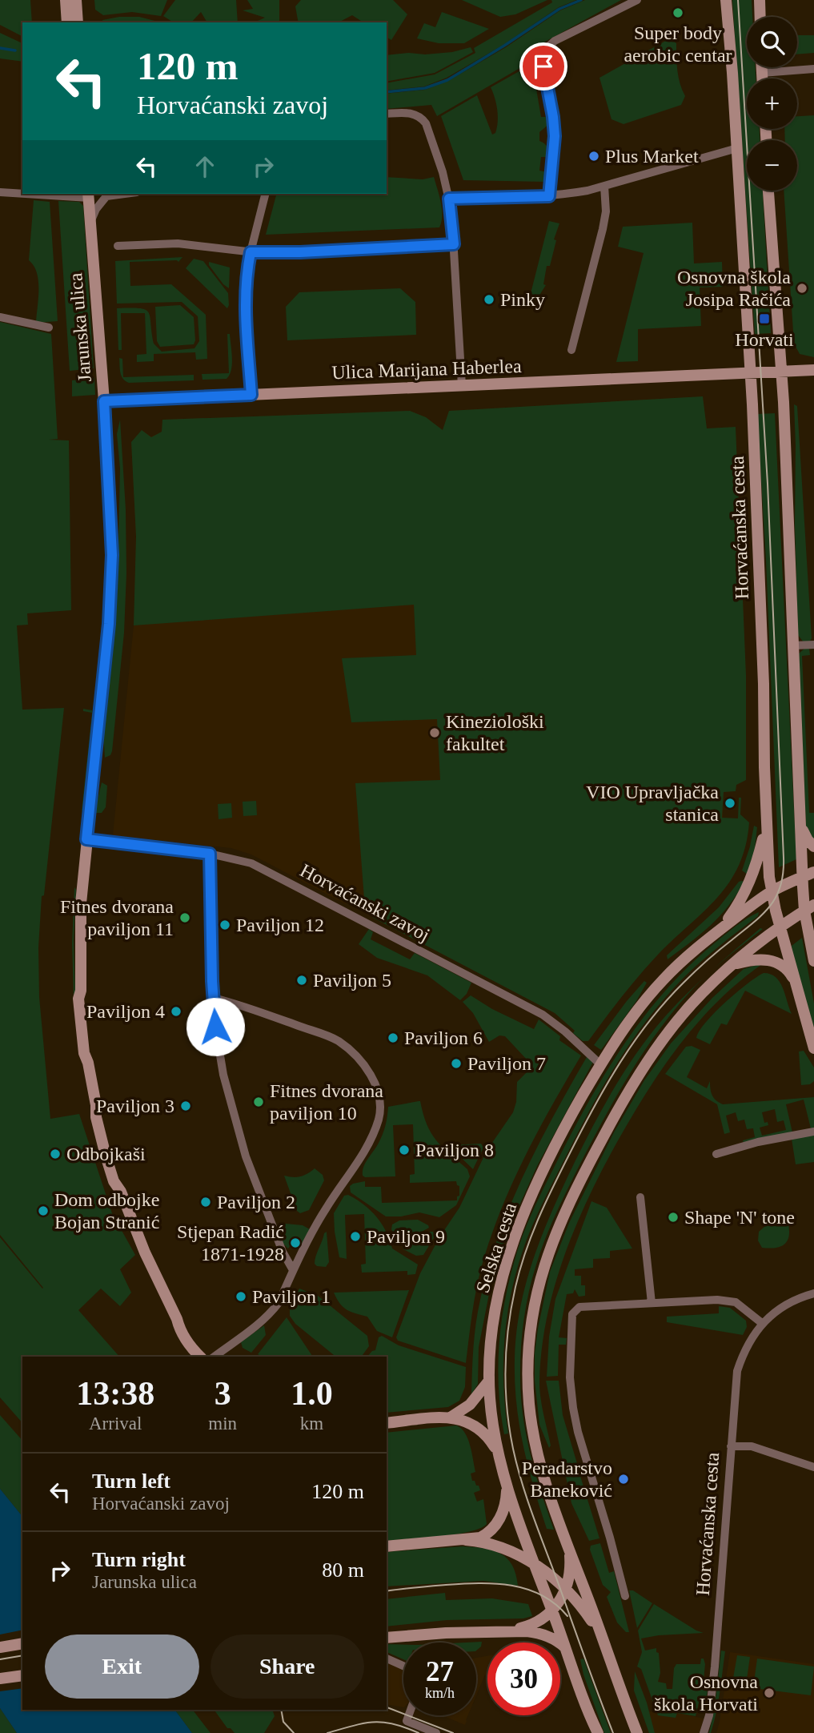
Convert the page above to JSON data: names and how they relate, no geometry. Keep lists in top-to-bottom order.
{
  "streets": {
    "street": [
      "Jarunska ulica",
      "Ulica Marijana Haberlea",
      "Horvaćanska cesta",
      "Horvaćanski zavoj",
      "Selska cesta"
    ]
  },
  "crossings": [
    ["Jarunska ulica", "Ulica Marijana Haberlea"],
    ["Jarunska ulica", "Horvaćanski zavoj"],
    ["Ulica Marijana Haberlea", "Horvaćanska cesta"],
    ["Horvaćanska cesta", "Selska cesta"],
    ["Horvaćanski zavoj", "Selska cesta"]
  ],
  "places": {
    "other": [
      "Super body aerobic centar",
      "Plus Market",
      "Osnovna škola Josipa Račića",
      "Pinky",
      "Kineziološki fakultet",
      "VIO Upravljačka stanica",
      "Fitnes dvorana paviljon 11",
      "Paviljon 12",
      "Paviljon 5",
      "Paviljon 4",
      "Paviljon 6",
      "Paviljon 7",
      "Fitnes dvorana paviljon 10",
      "Paviljon 3",
      "Paviljon 8",
      "Odbojkaši",
      "Paviljon 2",
      "Dom odbojke Bojan Stranić",
      "Shape 'N' tone",
      "Paviljon 9",
      "Stjepan Radić 1871-1928",
      "Paviljon 1",
      "Peradarstvo Baneković",
      "Osnovna škola Horvati"
    ],
    "transit": ["Horvati"]
  },
  "page": {
    "map_buttons": ["+", "−"],
    "turn": ["120 m", "Horvaćanski zavoj"],
    "eta": [
      "13:38",
      "Arrival",
      "3",
      "min",
      "1.0",
      "km"
    ],
    "list": [
      {
        "name": "Turn left",
        "note": "Horvaćanski zavoj",
        "value": "120 m"
      },
      {
        "name": "Turn right",
        "note": "Jarunska ulica",
        "value": "80 m"
      }
    ],
    "buttons": ["Exit", "Share"],
    "speed": "27 km/h",
    "limit": "30"
  }
}
